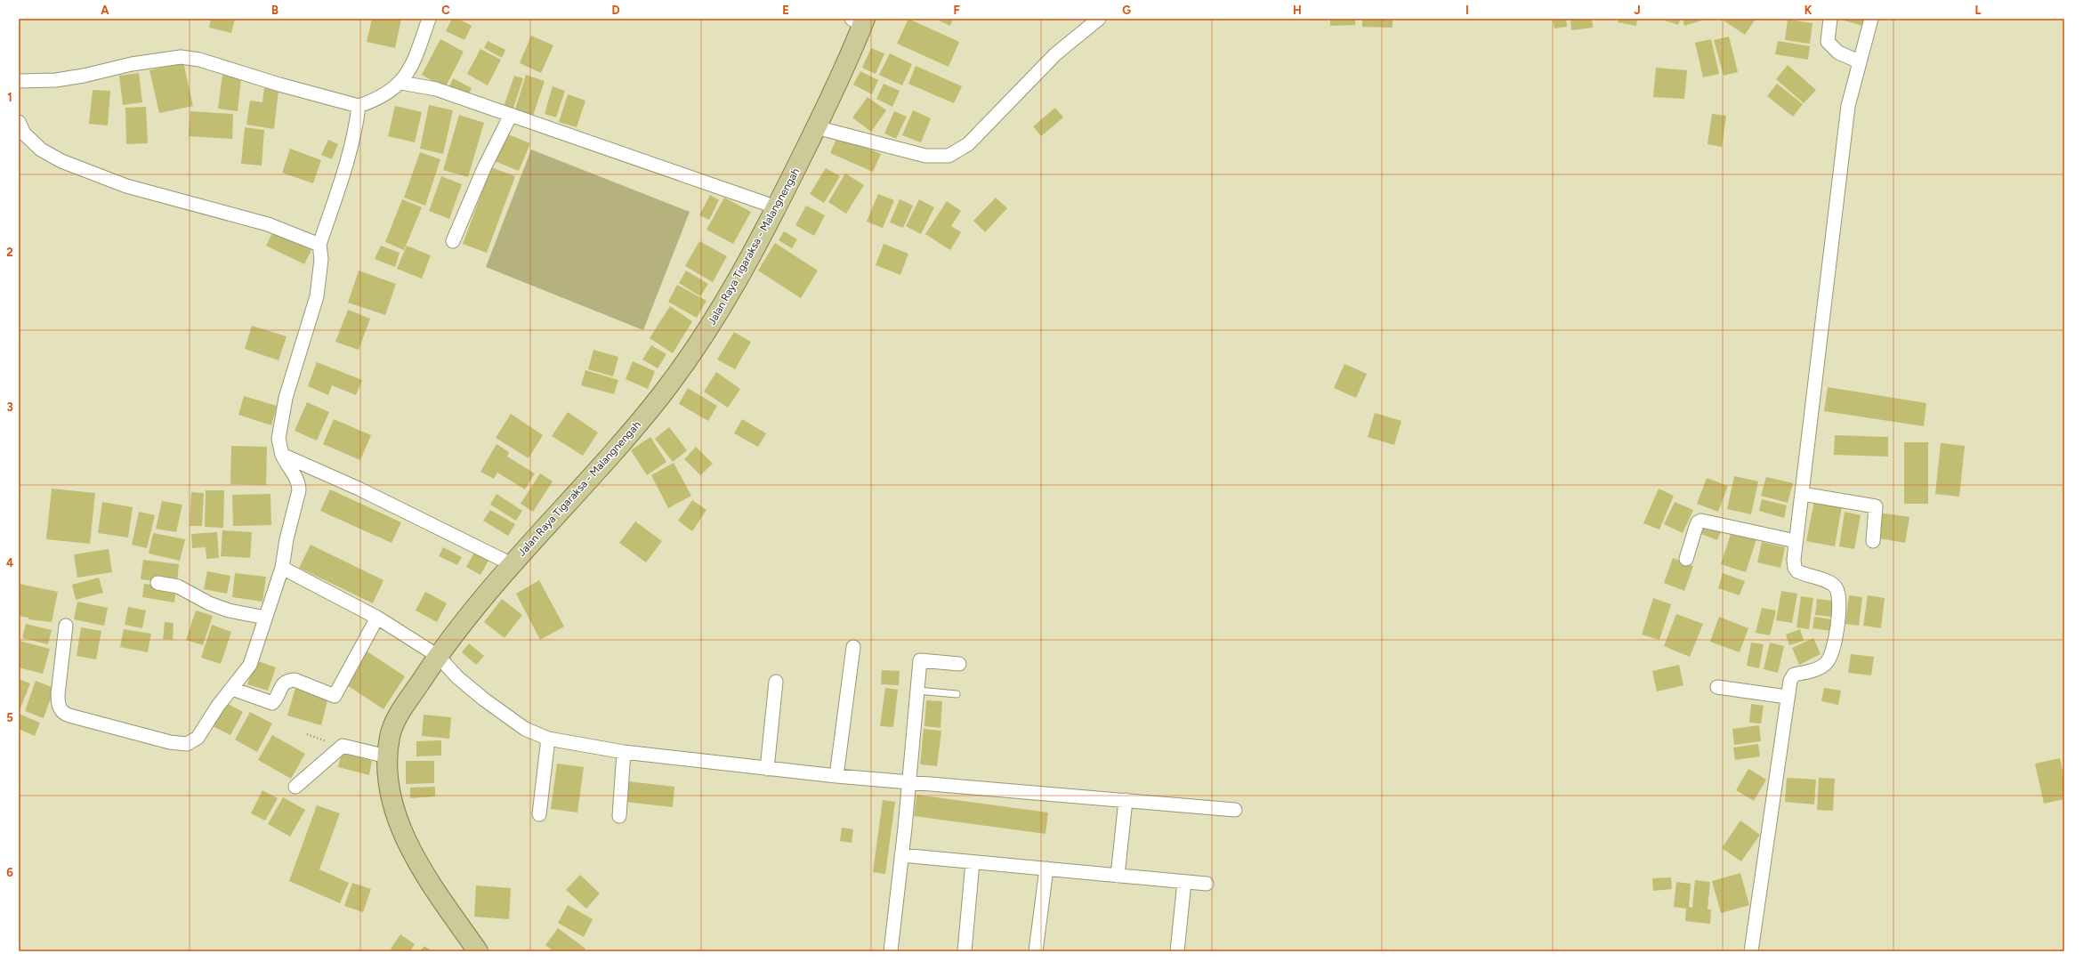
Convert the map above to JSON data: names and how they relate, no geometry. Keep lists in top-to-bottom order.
{
  "streets": {
    "main road": ["Jalan Raya Tigaraksa - Malangnengah"]
  },
  "grid": {
    "columns": [
      "A",
      "B",
      "C",
      "D",
      "E",
      "F",
      "G",
      "H",
      "I",
      "J",
      "K",
      "L"
    ],
    "rows": [
      "1",
      "2",
      "3",
      "4",
      "5",
      "6"
    ]
  }
}
